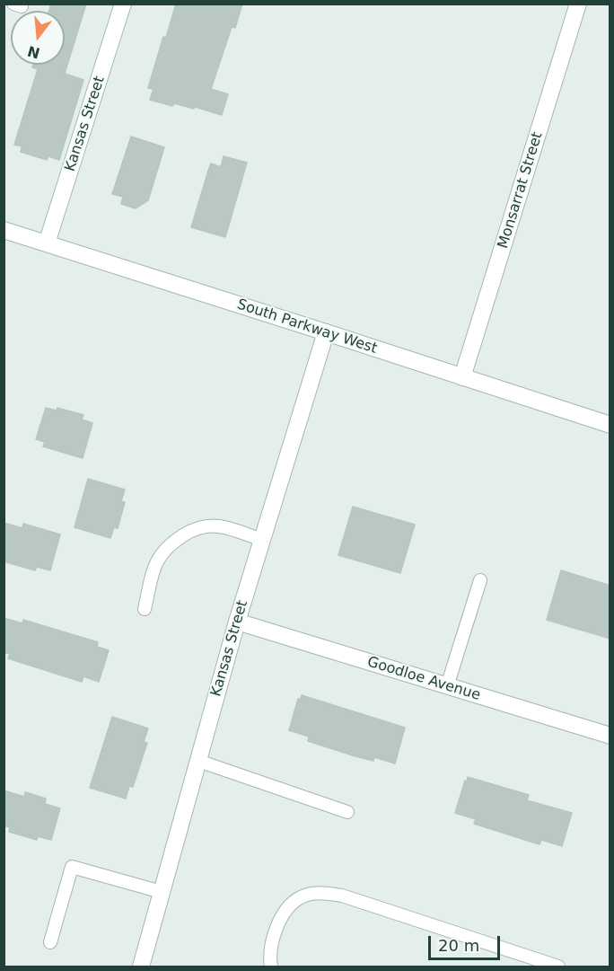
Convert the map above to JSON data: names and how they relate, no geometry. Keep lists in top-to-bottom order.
{
  "streets": {
    "street": [
      "Kansas Street",
      "Monsarrat Street",
      "South Parkway West",
      "Goodloe Avenue"
    ]
  },
  "crossings": [
    ["Kansas Street", "South Parkway West"],
    ["Kansas Street", "Goodloe Avenue"],
    ["Monsarrat Street", "South Parkway West"]
  ],
  "scale_bar": "20 m",
  "north": "bottom"
}
